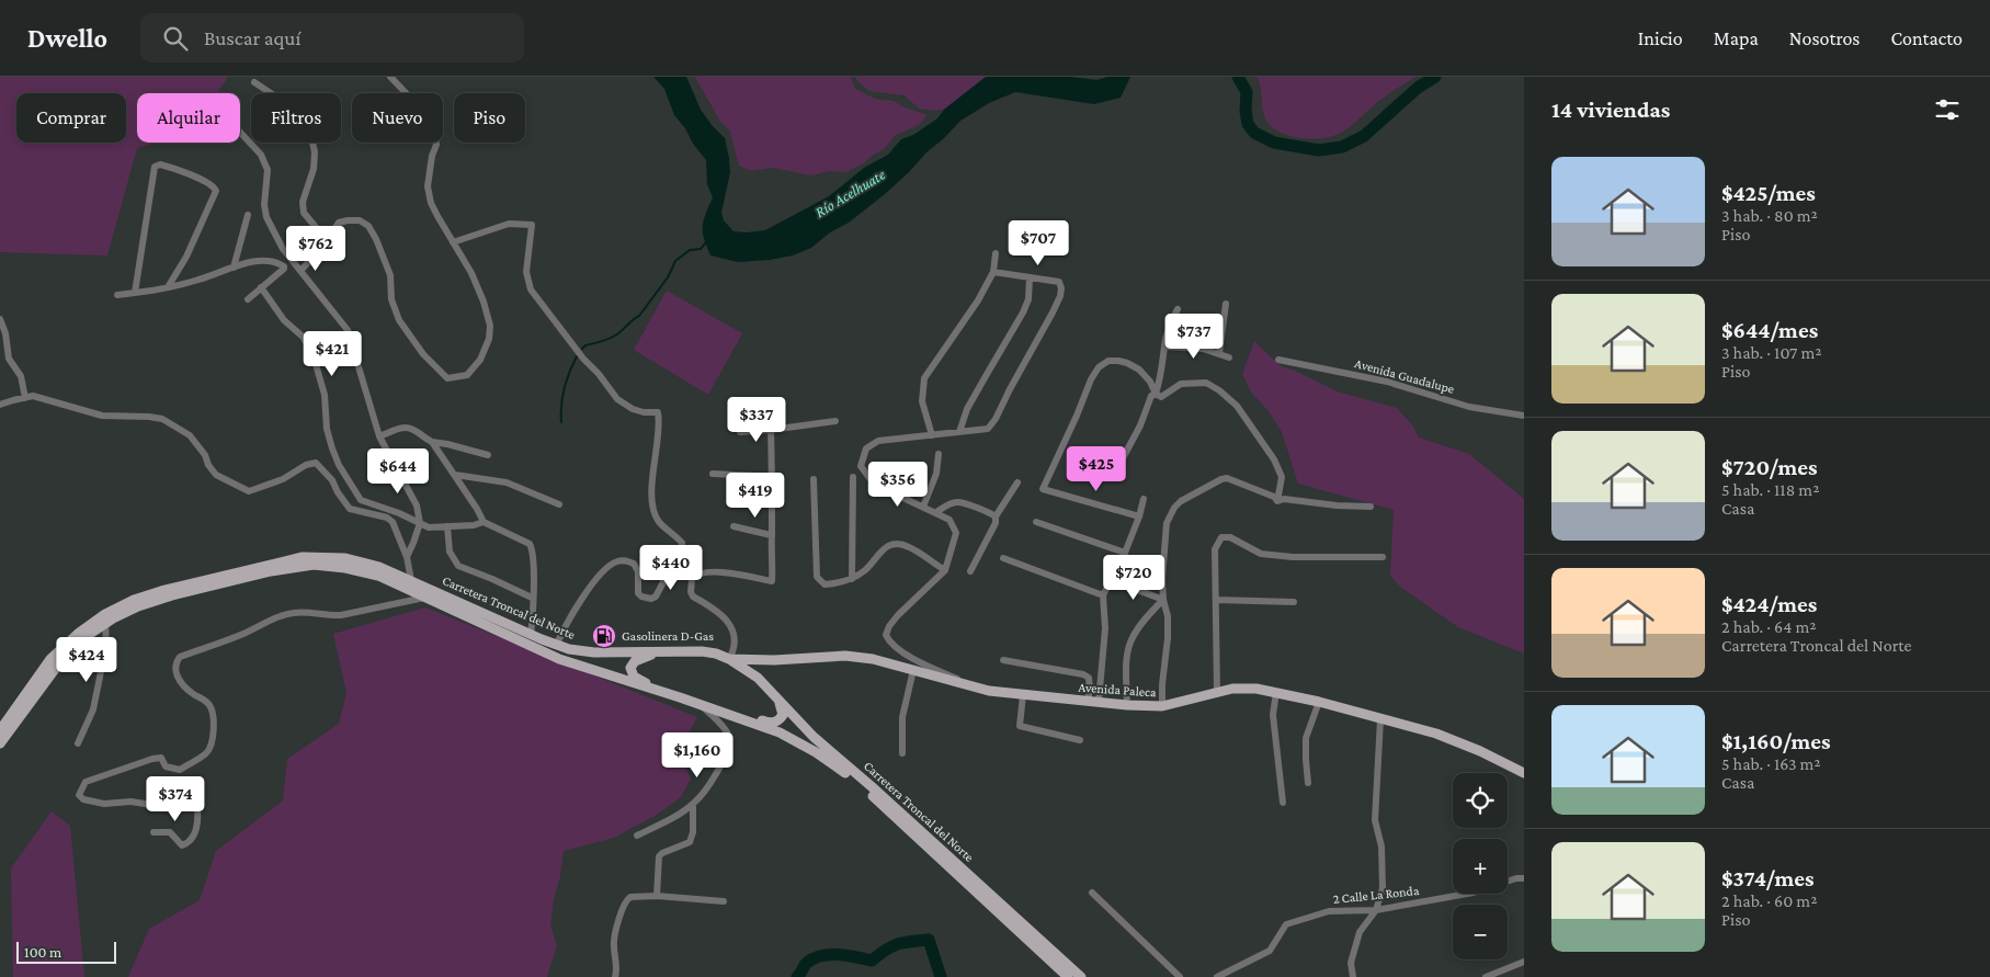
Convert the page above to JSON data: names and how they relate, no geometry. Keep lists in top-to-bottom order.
{
  "streets": {
    "main road": ["Carretera Troncal del Norte", "Avenida Paleca"],
    "street": ["Avenida Guadalupe", "2 Calle La Ronda"]
  },
  "crossings": [
    ["Carretera Troncal del Norte", "Avenida Paleca"]
  ],
  "water": ["Río Acelhuate"],
  "places": {
    "fuel station": ["Gasolinera D-Gas"]
  },
  "scale_bar": "100 m",
  "page": {
    "header": "Dwello",
    "search": "Buscar aquí",
    "nav": [
      "Inicio",
      "Mapa",
      "Nosotros",
      "Contacto"
    ],
    "heading": "14 viviendas",
    "chip": [
      "Comprar",
      "Alquilar",
      "Filtros",
      "Nuevo",
      "Piso"
    ],
    "list": [
      {
        "name": "$425/mes",
        "note": "3 hab. · 80 m² · Piso"
      },
      {
        "name": "$644/mes",
        "note": "3 hab. · 107 m² · Piso"
      },
      {
        "name": "$720/mes",
        "note": "5 hab. · 118 m² · Casa"
      },
      {
        "name": "$424/mes",
        "note": "2 hab. · 64 m² · Carretera Troncal del Norte"
      },
      {
        "name": "$1,160/mes",
        "note": "5 hab. · 163 m² · Casa"
      },
      {
        "name": "$374/mes",
        "note": "2 hab. · 60 m² · Piso"
      }
    ],
    "price": [
      "$707",
      "$762",
      "$737",
      "$421",
      "$337",
      "$425",
      "$644",
      "$356",
      "$419",
      "$440",
      "$720",
      "$424",
      "$1,160",
      "$374"
    ],
    "map_buttons": ["+", "−"],
    "scale": "100 m"
  }
}
